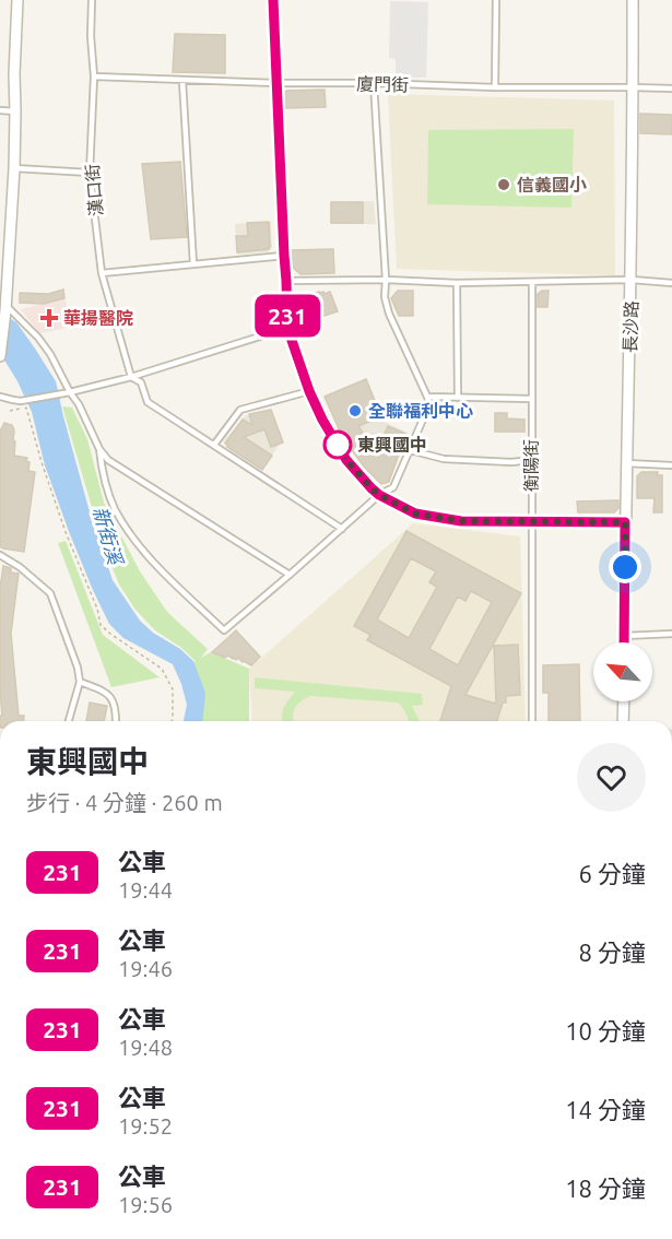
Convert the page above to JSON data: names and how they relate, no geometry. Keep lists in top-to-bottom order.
{
  "streets": {
    "street": ["長沙路"],
    "lane": ["廈門街", "漢口街", "衡陽街"]
  },
  "crossings": [
    ["廈門街", "漢口街"],
    ["廈門街", "長沙路"]
  ],
  "water": ["新街溪"],
  "places": {
    "other": ["信義國小", "全聯福利中心", "東興國中"],
    "health": ["華揚醫院"]
  },
  "lines": ["bus line 231"],
  "north": "top left",
  "page": {
    "on_map": "231",
    "heading": ["東興國中", "步行 · 4 分鐘 · 260 m"],
    "list": [
      {
        "mark": "231",
        "name": "公車",
        "note": "19:44",
        "value": "6 分鐘"
      },
      {
        "mark": "231",
        "name": "公車",
        "note": "19:46",
        "value": "8 分鐘"
      },
      {
        "mark": "231",
        "name": "公車",
        "note": "19:48",
        "value": "10 分鐘"
      },
      {
        "mark": "231",
        "name": "公車",
        "note": "19:52",
        "value": "14 分鐘"
      },
      {
        "mark": "231",
        "name": "公車",
        "note": "19:56",
        "value": "18 分鐘"
      }
    ]
  }
}
